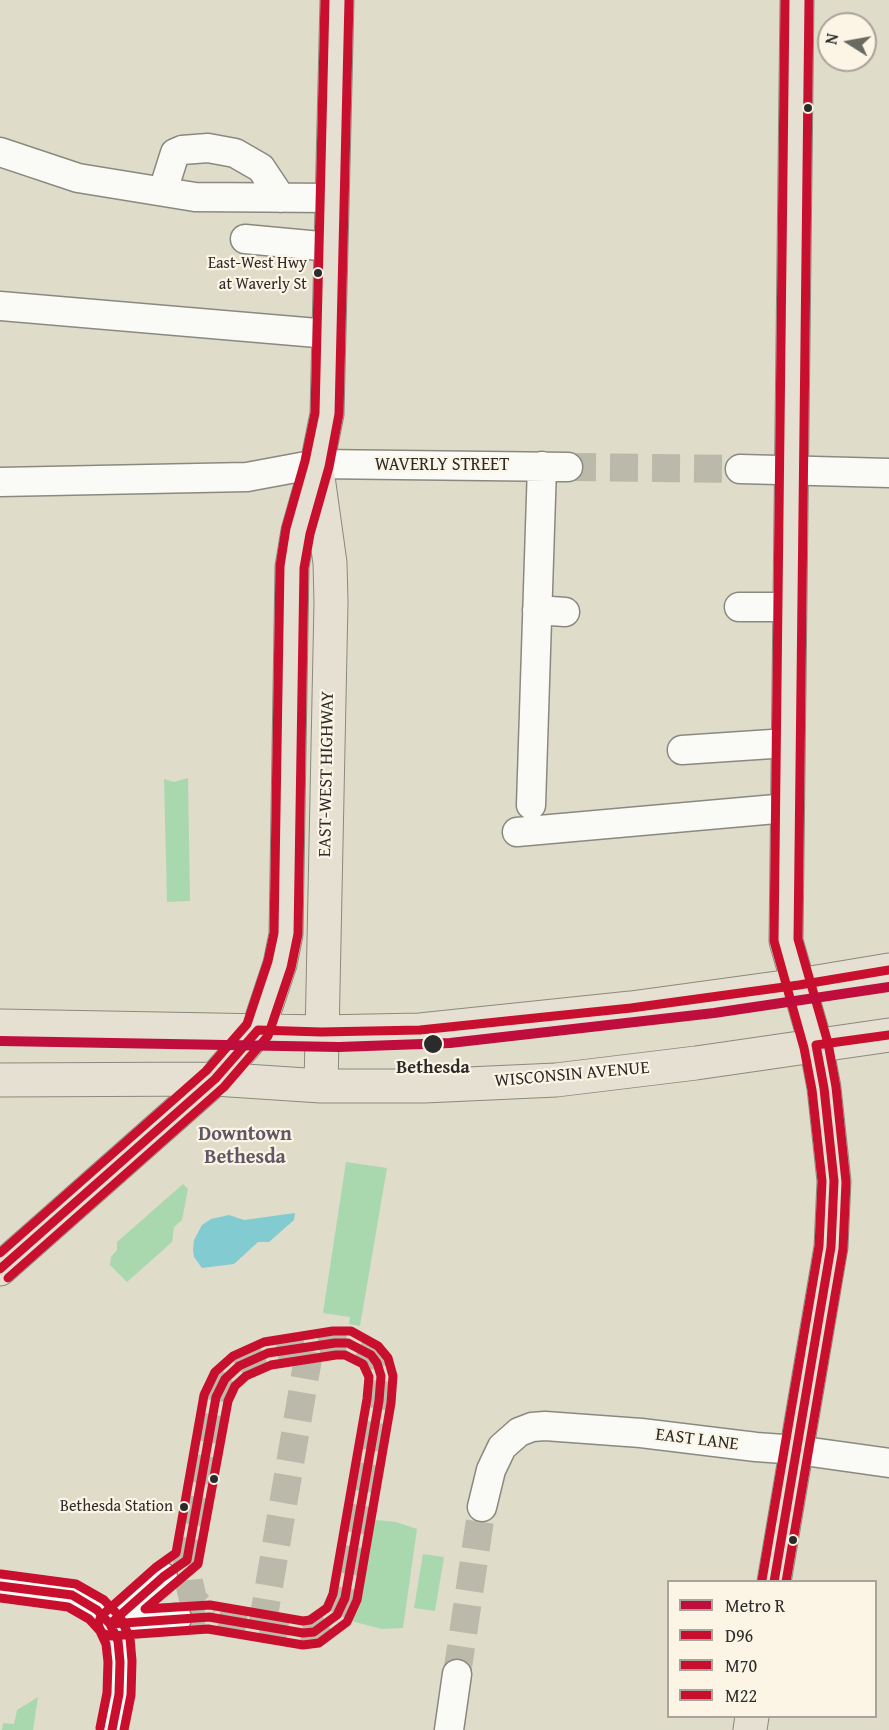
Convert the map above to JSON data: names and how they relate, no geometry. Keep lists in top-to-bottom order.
{
  "streets": {
    "main road": ["EAST-WEST HIGHWAY", "WISCONSIN AVENUE"],
    "street": ["WAVERLY STREET", "EAST LANE"]
  },
  "crossings": [
    ["WAVERLY STREET", "EAST-WEST HIGHWAY"],
    ["EAST-WEST HIGHWAY", "WISCONSIN AVENUE"]
  ],
  "districts": ["Downtown Bethesda"],
  "places": ["East-West Hwy at Waverly St", "Bethesda", "Bethesda Station"],
  "lines": [
    "transit line M70",
    "transit line M22",
    "transit line D96",
    "metro line R"
  ],
  "legend": [
    "Metro R",
    "D96",
    "M70",
    "M22"
  ],
  "north": "left"
}
